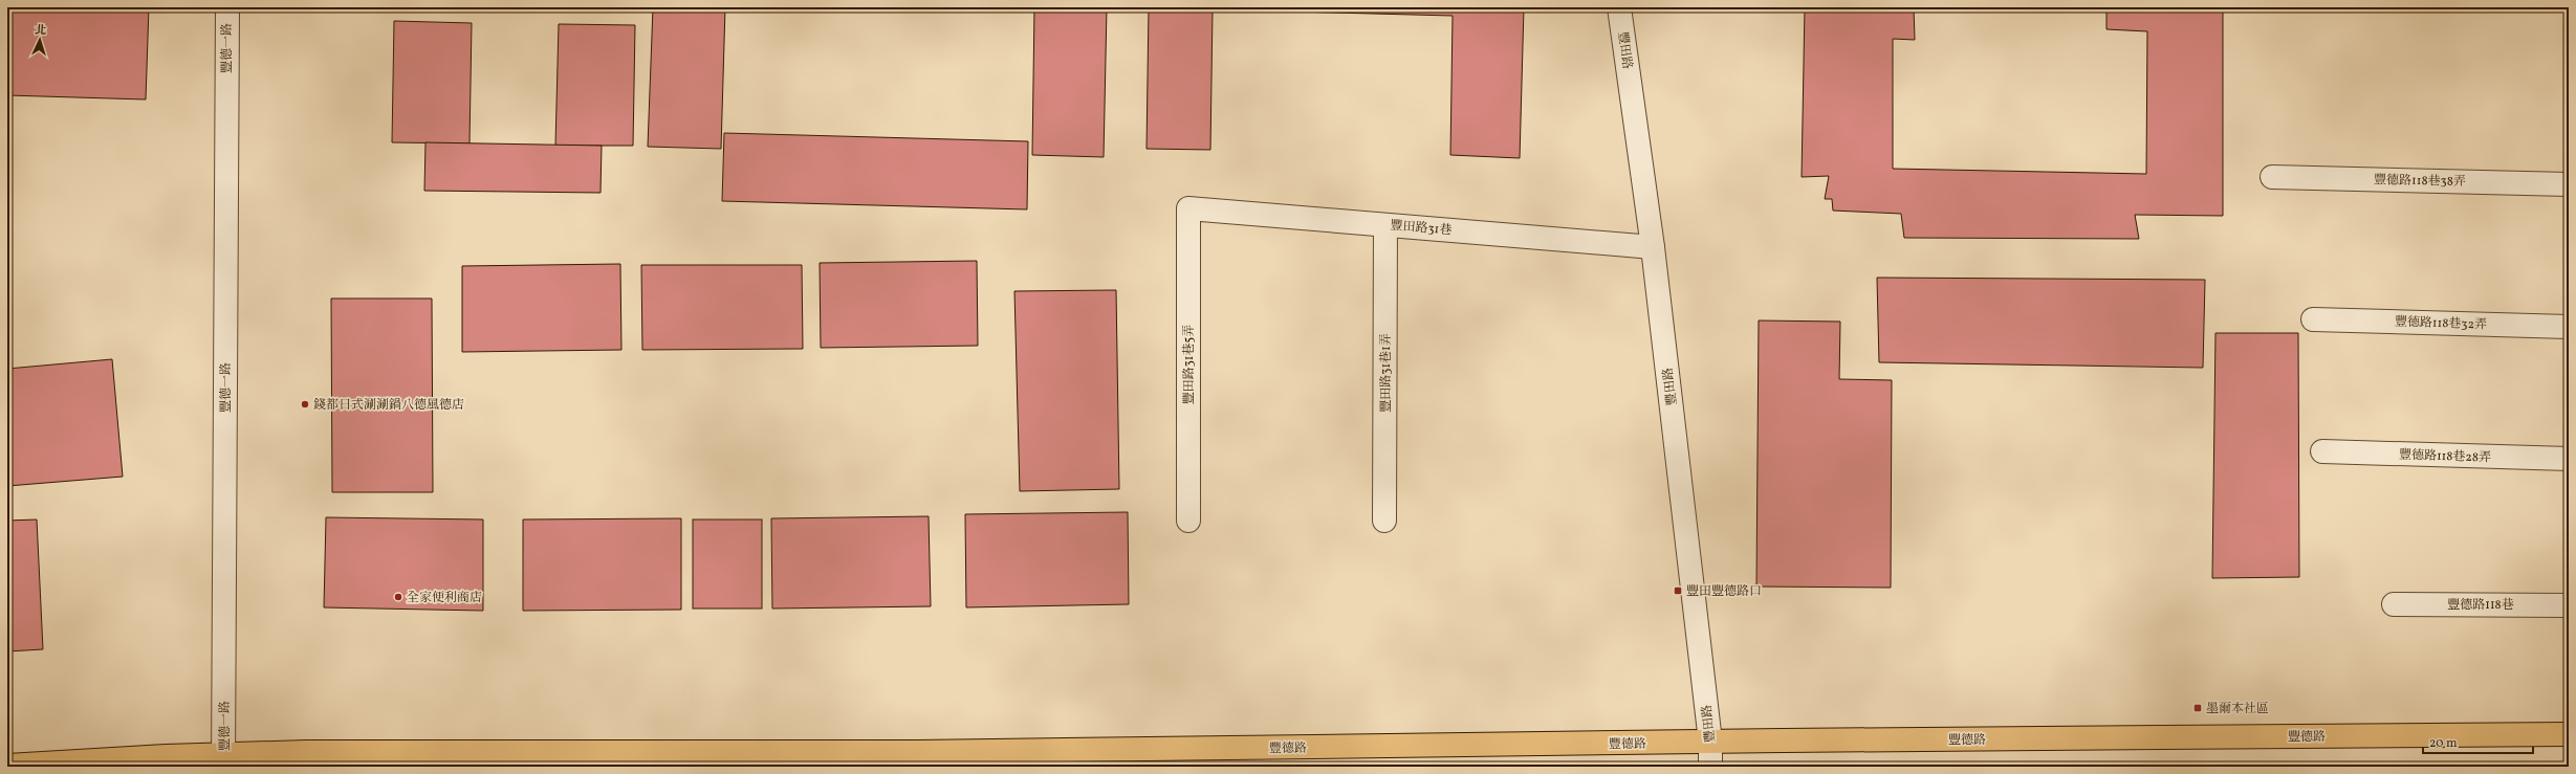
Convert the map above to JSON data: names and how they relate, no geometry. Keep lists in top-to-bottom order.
{
  "streets": {
    "main road": ["豐德路"],
    "street": [
      "豐德一路",
      "豐田路",
      "豐德路118巷38弄",
      "豐田路31巷",
      "豐德路118巷32弄",
      "豐田路31巷5弄",
      "豐田路31巷1弄",
      "豐德路118巷28弄",
      "豐德路118巷"
    ]
  },
  "crossings": [
    ["豐德一路", "豐德路"],
    ["豐田路", "豐田路31巷"],
    ["豐田路", "豐德路"],
    ["豐田路31巷", "豐田路31巷5弄"],
    ["豐田路31巷", "豐田路31巷1弄"]
  ],
  "places": {
    "other": ["錢都日式涮涮鍋八德風德店", "全家便利商店"],
    "transit": ["豐田豐德路口", "墨爾本社區"]
  },
  "scale_bar": "20 m",
  "north": "top"
}
